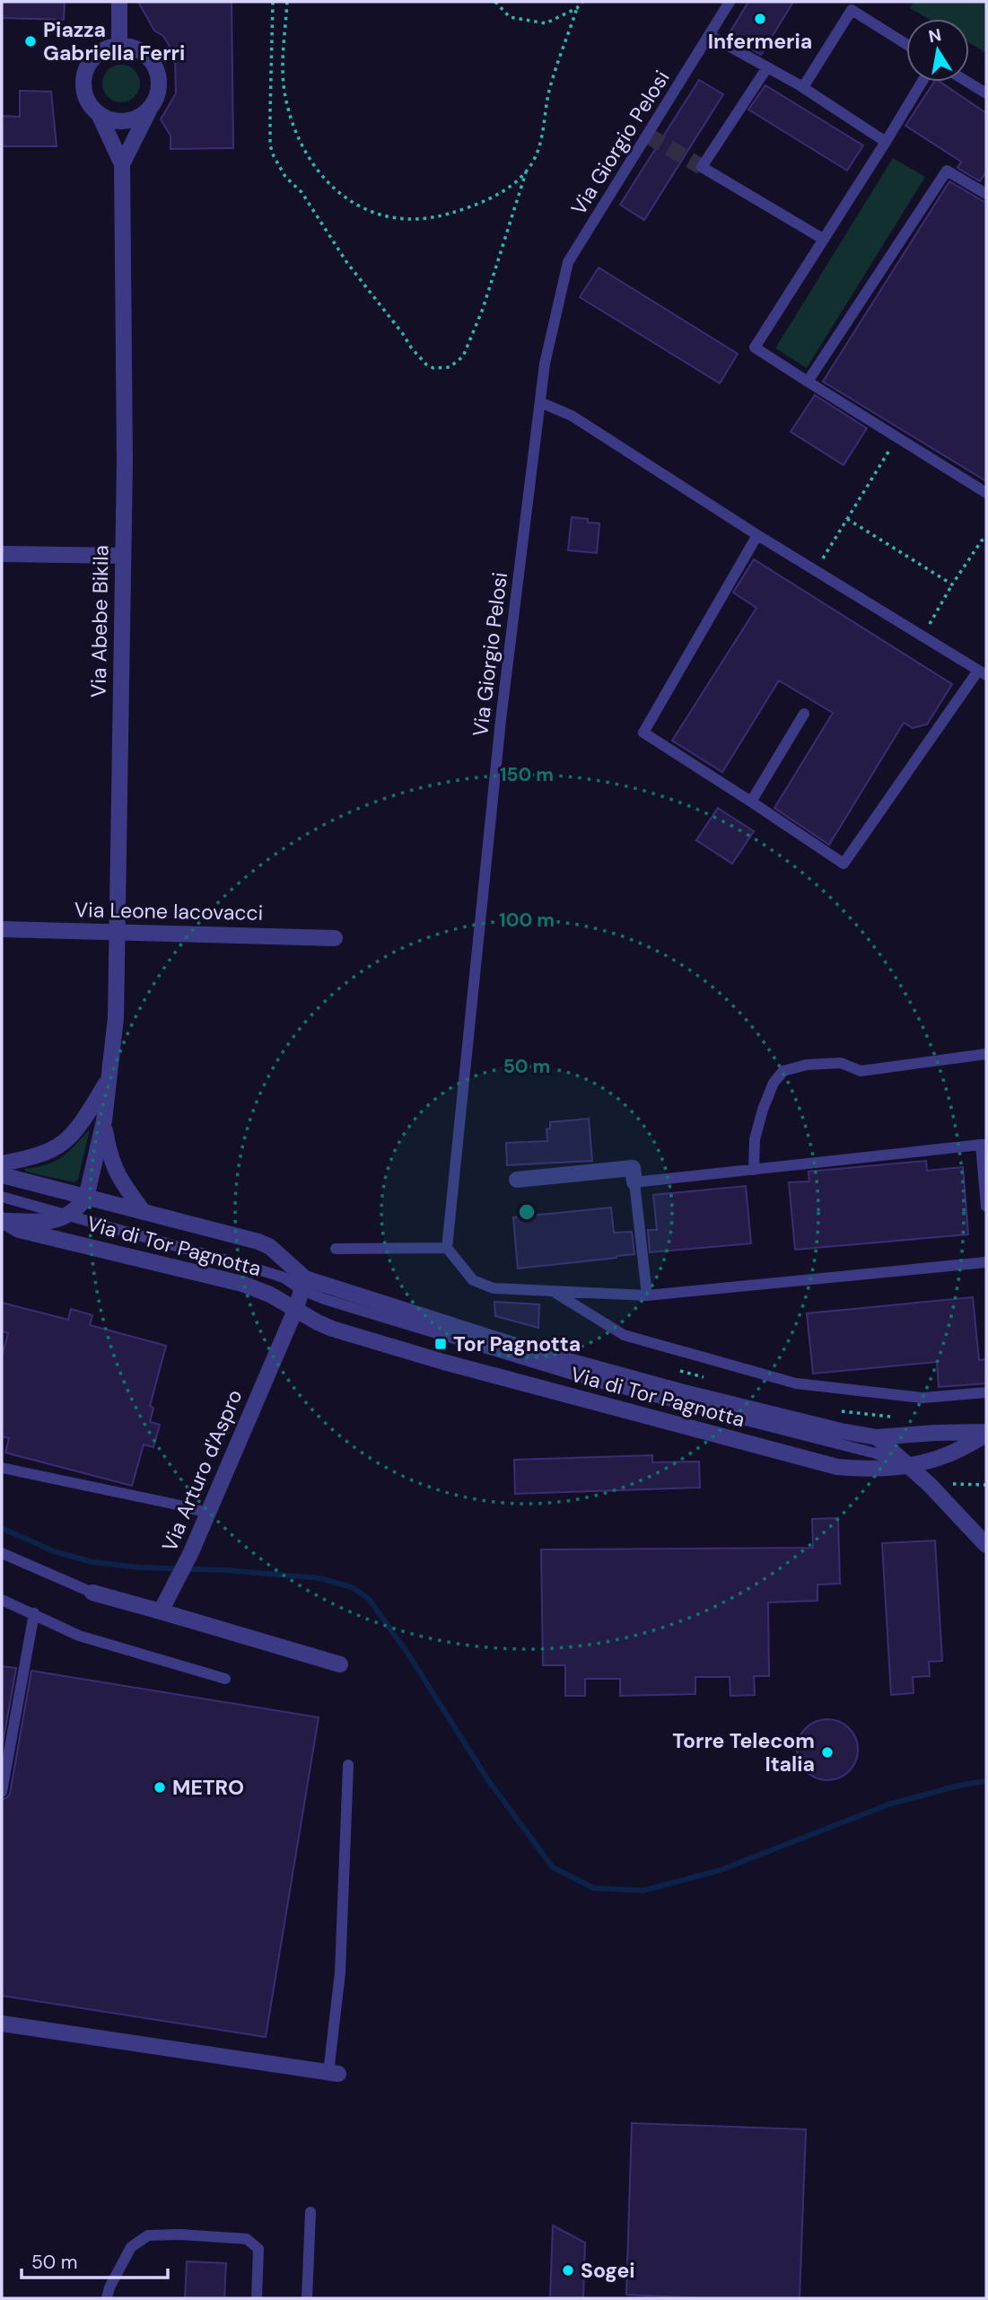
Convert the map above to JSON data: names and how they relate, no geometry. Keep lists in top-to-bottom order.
{
  "streets": {
    "street": [
      "Via Abebe Bikila",
      "Via Leone Iacovacci",
      "Via di Tor Pagnotta",
      "Via Arturo d'Aspro"
    ],
    "lane": ["Via Giorgio Pelosi"]
  },
  "crossings": [
    ["Via Abebe Bikila", "Via Leone Iacovacci"],
    ["Via Abebe Bikila", "Via di Tor Pagnotta"],
    ["Via di Tor Pagnotta", "Via Arturo d'Aspro"]
  ],
  "places": {
    "other": [
      "Infermeria",
      "Piazza Gabriella Ferri",
      "Torre Telecom Italia",
      "METRO",
      "Sogei"
    ],
    "transit": ["Tor Pagnotta"]
  },
  "scale_bar": "50 m",
  "north": "top",
  "rings": ["150 m", "100 m", "50 m"]
}
